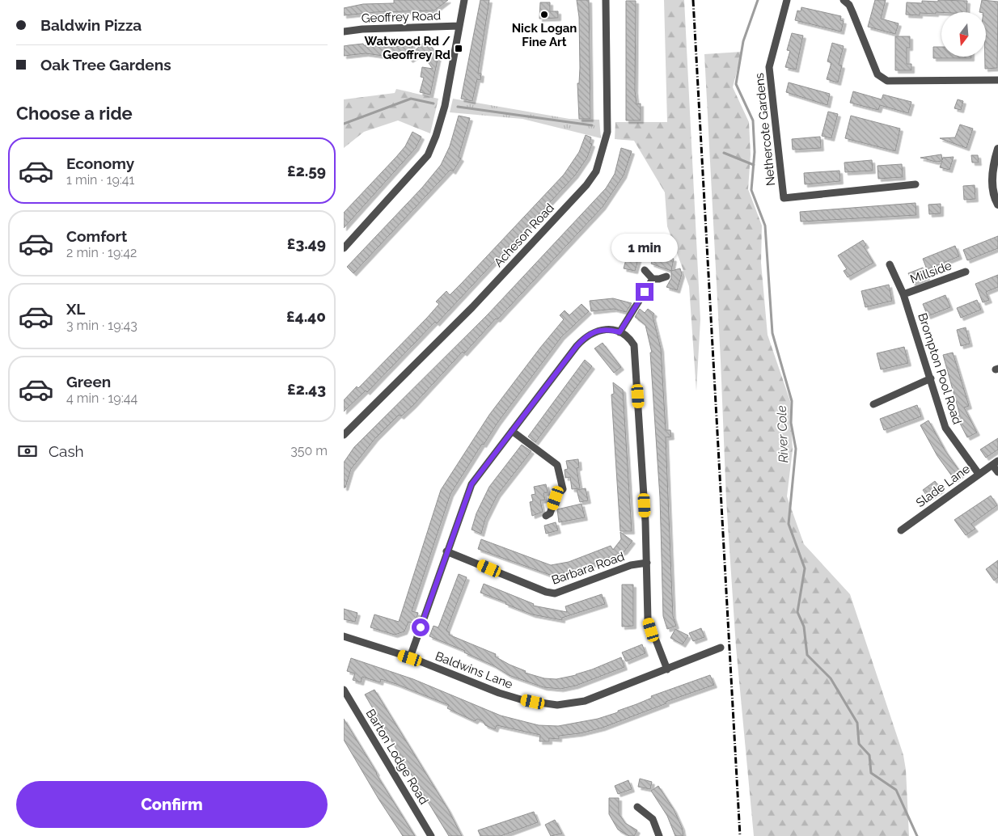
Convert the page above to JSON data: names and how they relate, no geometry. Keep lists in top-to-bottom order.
{
  "streets": {
    "street": [
      "Geoffrey Road",
      "Nethercote Gardens",
      "Acheson Road",
      "Millside",
      "Brompton Pool Road",
      "Slade Lane",
      "Barbara Road",
      "Baldwins Lane",
      "Barton Lodge Road"
    ]
  },
  "crossings": [
    ["Millside", "Brompton Pool Road"],
    ["Brompton Pool Road", "Slade Lane"]
  ],
  "water": ["River Cole"],
  "places": {
    "other": ["Nick Logan Fine Art"],
    "transit": ["Watwood Rd / Geoffrey Rd"]
  },
  "north": "bottom",
  "page": {
    "banner": ["Baldwin Pizza", "Oak Tree Gardens"],
    "heading": "Choose a ride",
    "list": [
      {
        "name": "Economy",
        "note": "1 min · 19:41",
        "value": "£2.59"
      },
      {
        "name": "Comfort",
        "note": "2 min · 19:42",
        "value": "£3.49"
      },
      {
        "name": "XL",
        "note": "3 min · 19:43",
        "value": "£4.40"
      },
      {
        "name": "Green",
        "note": "4 min · 19:44",
        "value": "£2.43"
      }
    ],
    "bubble": "1 min",
    "pay": ["Cash", "350 m"],
    "buttons": "Confirm"
  }
}
